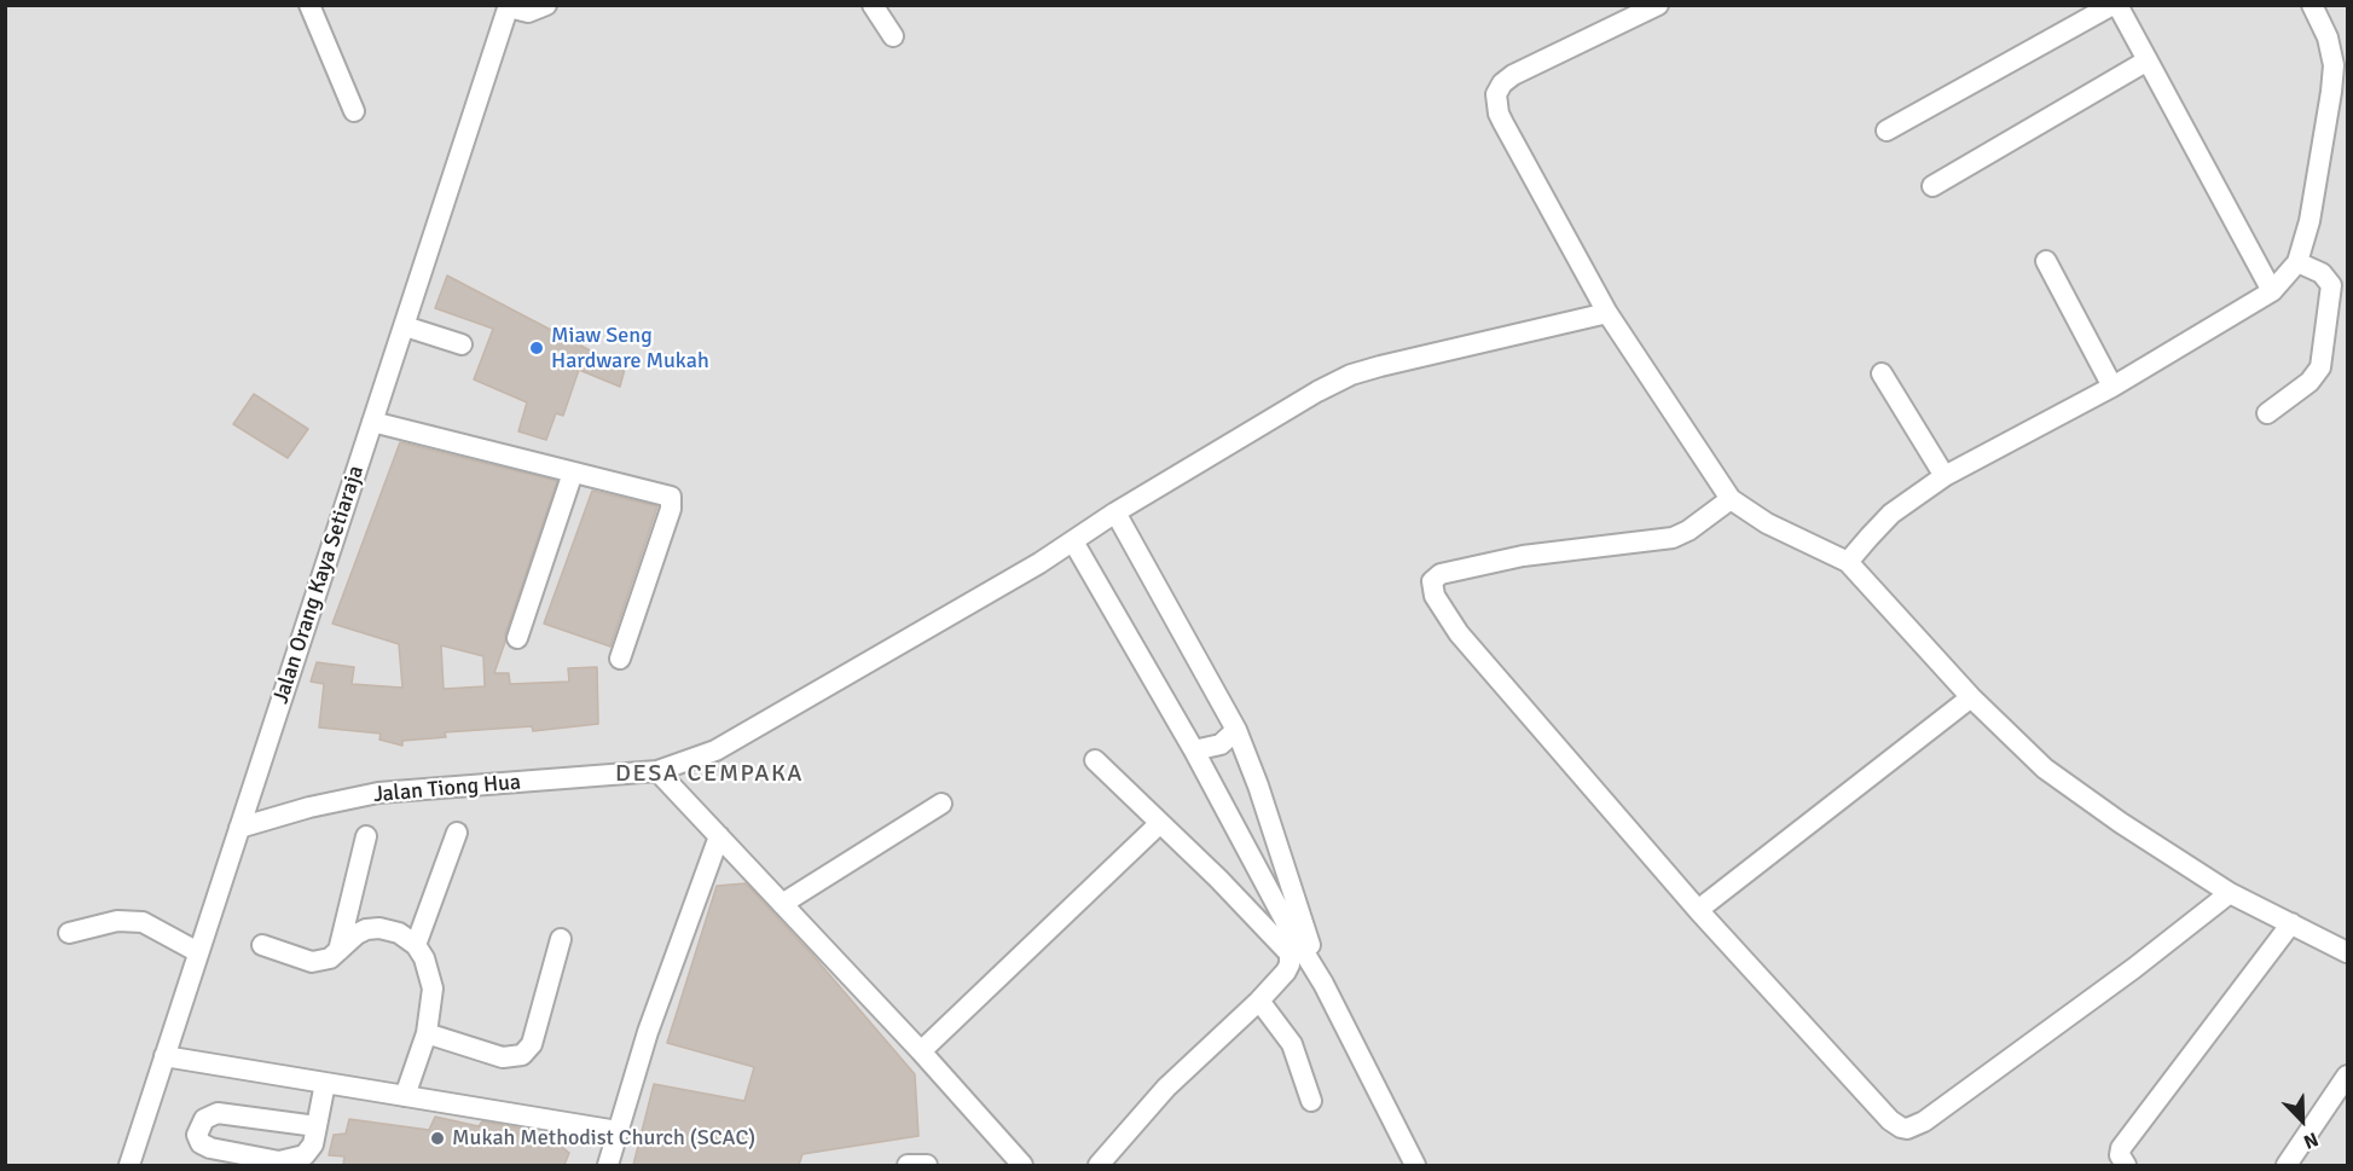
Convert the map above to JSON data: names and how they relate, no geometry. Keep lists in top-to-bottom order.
{
  "streets": {
    "street": ["Jalan Orang Kaya Setiaraja", "Jalan Tiong Hua"]
  },
  "crossings": [
    ["Jalan Orang Kaya Setiaraja", "Jalan Tiong Hua"]
  ],
  "districts": ["DESA CEMPAKA"],
  "places": ["Miaw Seng Hardware Mukah", "Mukah Methodist Church (SCAC)"],
  "north": "bottom right"
}
